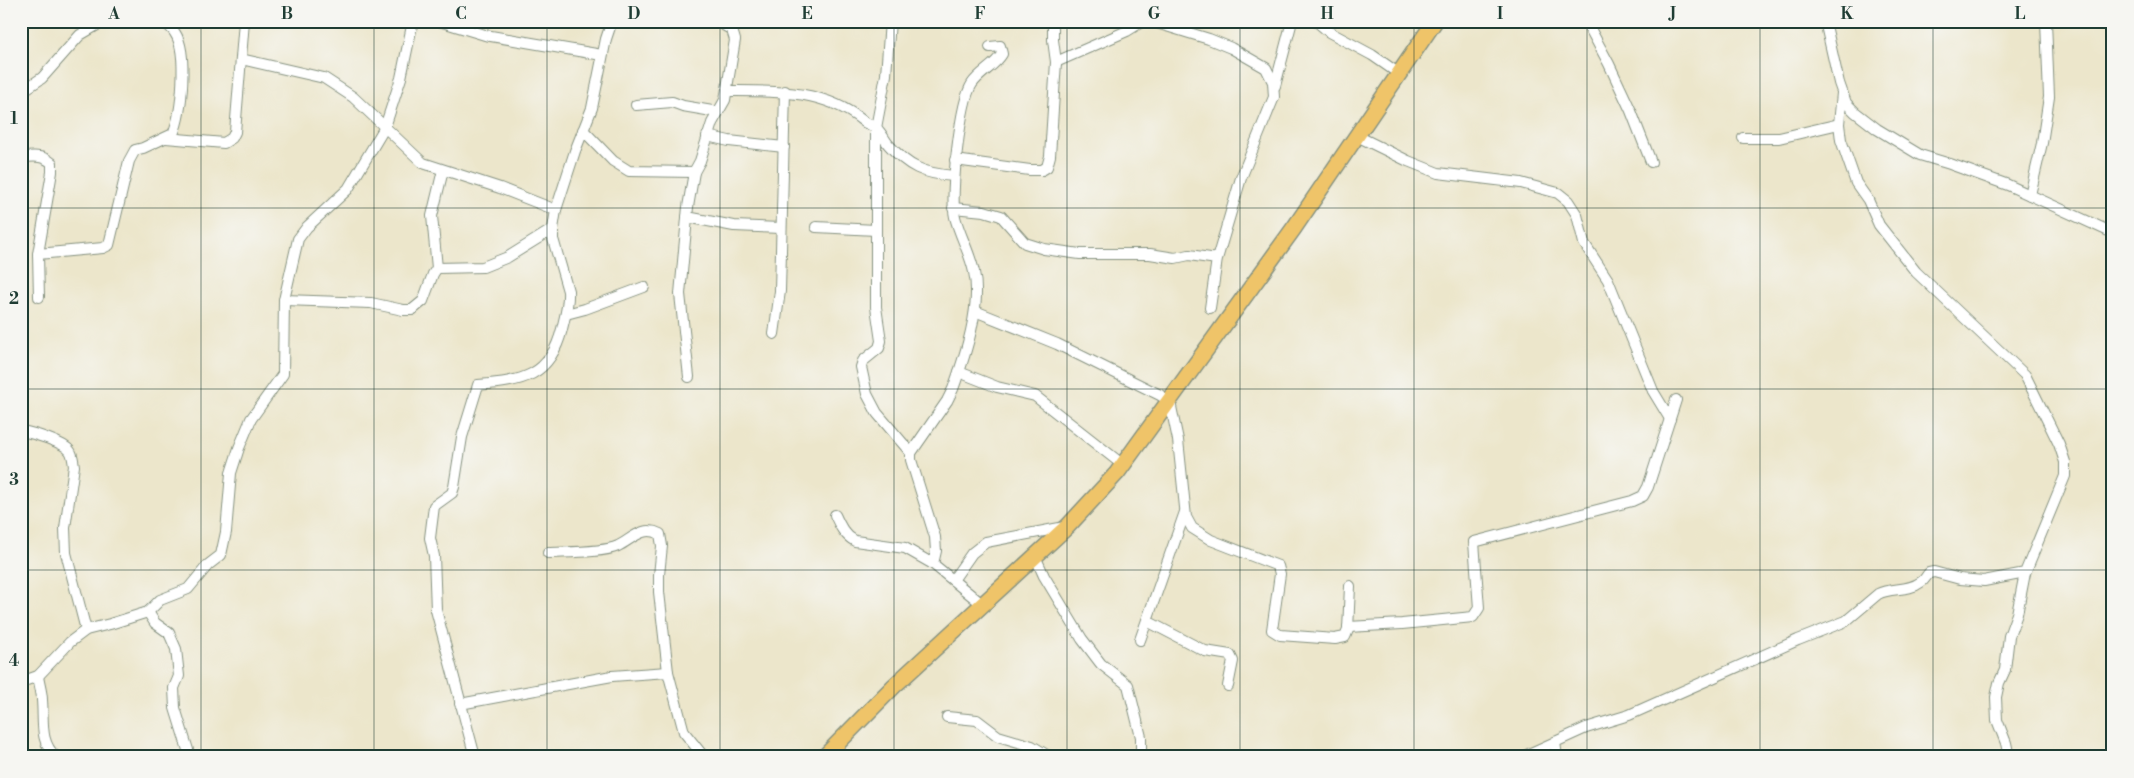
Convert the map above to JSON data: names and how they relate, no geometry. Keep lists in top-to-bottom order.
{
  "grid": {
    "columns": [
      "A",
      "B",
      "C",
      "D",
      "E",
      "F",
      "G",
      "H",
      "I",
      "J",
      "K",
      "L"
    ],
    "rows": [
      "1",
      "2",
      "3",
      "4"
    ]
  }
}
